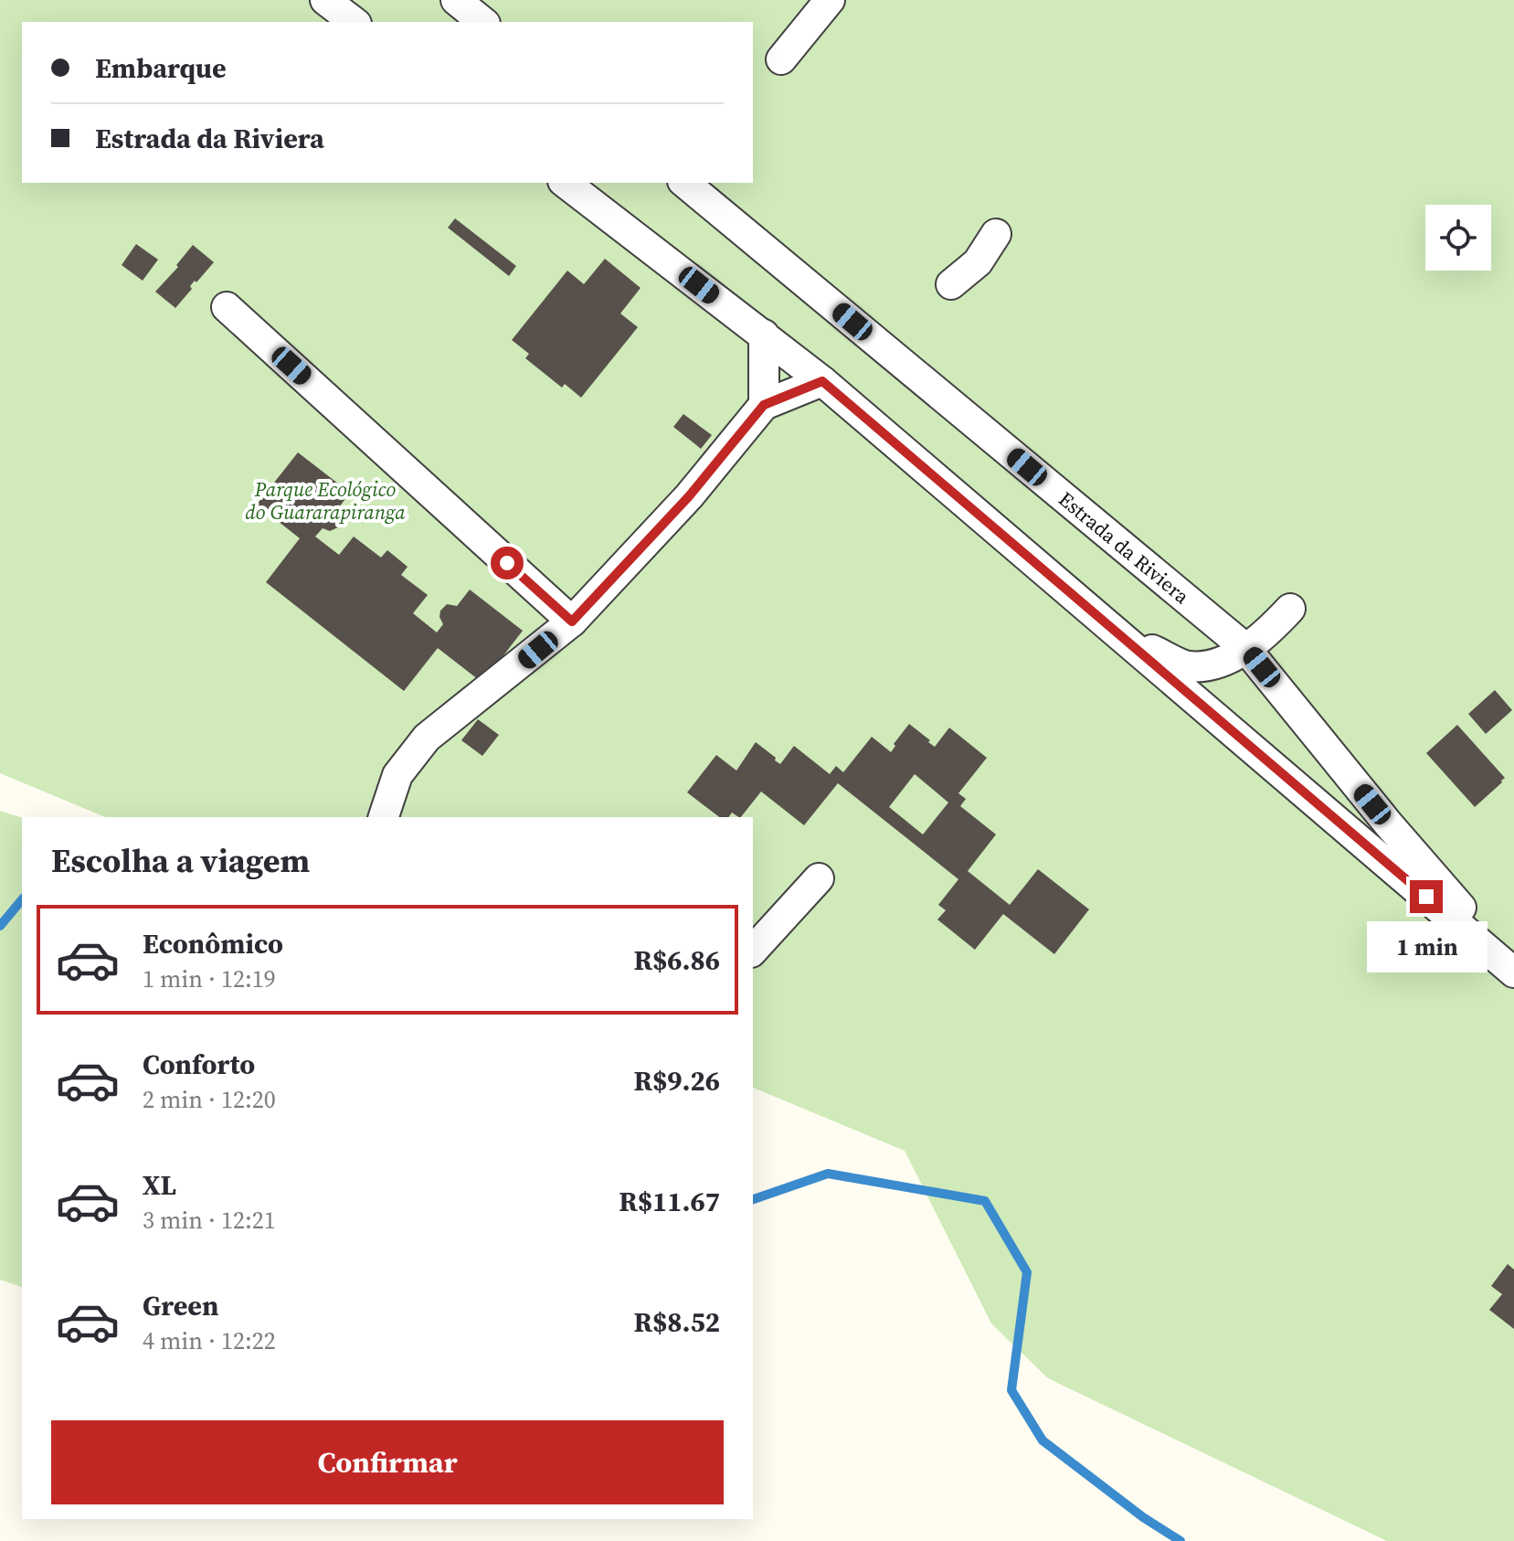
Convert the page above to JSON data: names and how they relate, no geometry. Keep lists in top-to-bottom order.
{
  "streets": {
    "street": ["Estrada da Riviera"]
  },
  "parks": ["Parque Ecológico do Guararapiranga"],
  "page": {
    "banner": ["Embarque", "Estrada da Riviera"],
    "heading": "Escolha a viagem",
    "list": [
      {
        "name": "Econômico",
        "note": "1 min · 12:19",
        "value": "R$6.86"
      },
      {
        "name": "Conforto",
        "note": "2 min · 12:20",
        "value": "R$9.26"
      },
      {
        "name": "XL",
        "note": "3 min · 12:21",
        "value": "R$11.67"
      },
      {
        "name": "Green",
        "note": "4 min · 12:22",
        "value": "R$8.52"
      }
    ],
    "bubble": "1 min",
    "buttons": "Confirmar"
  }
}
